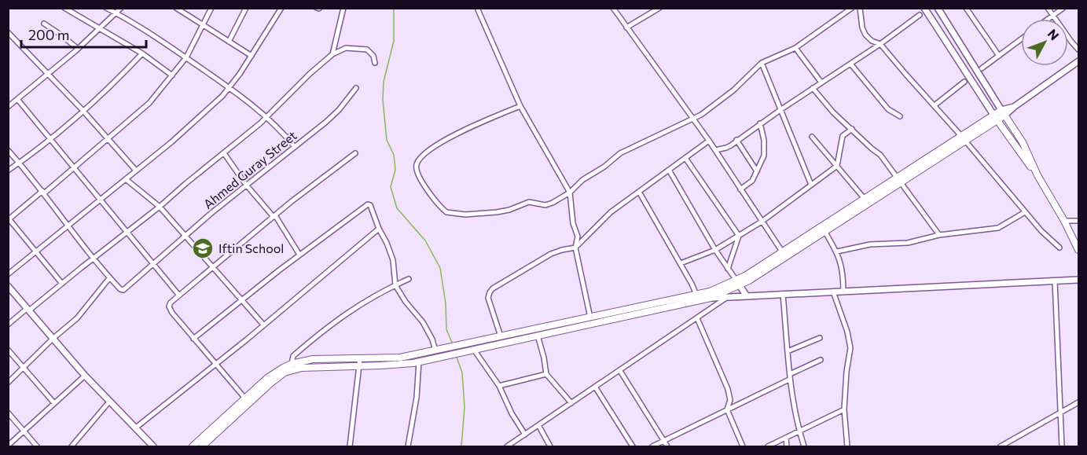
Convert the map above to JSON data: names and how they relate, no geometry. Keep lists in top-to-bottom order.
{
  "streets": {
    "street": ["Ahmed Guray Street"]
  },
  "places": {
    "school or university": ["Iftin School"]
  },
  "scale_bar": "200 m",
  "north": "top right"
}
